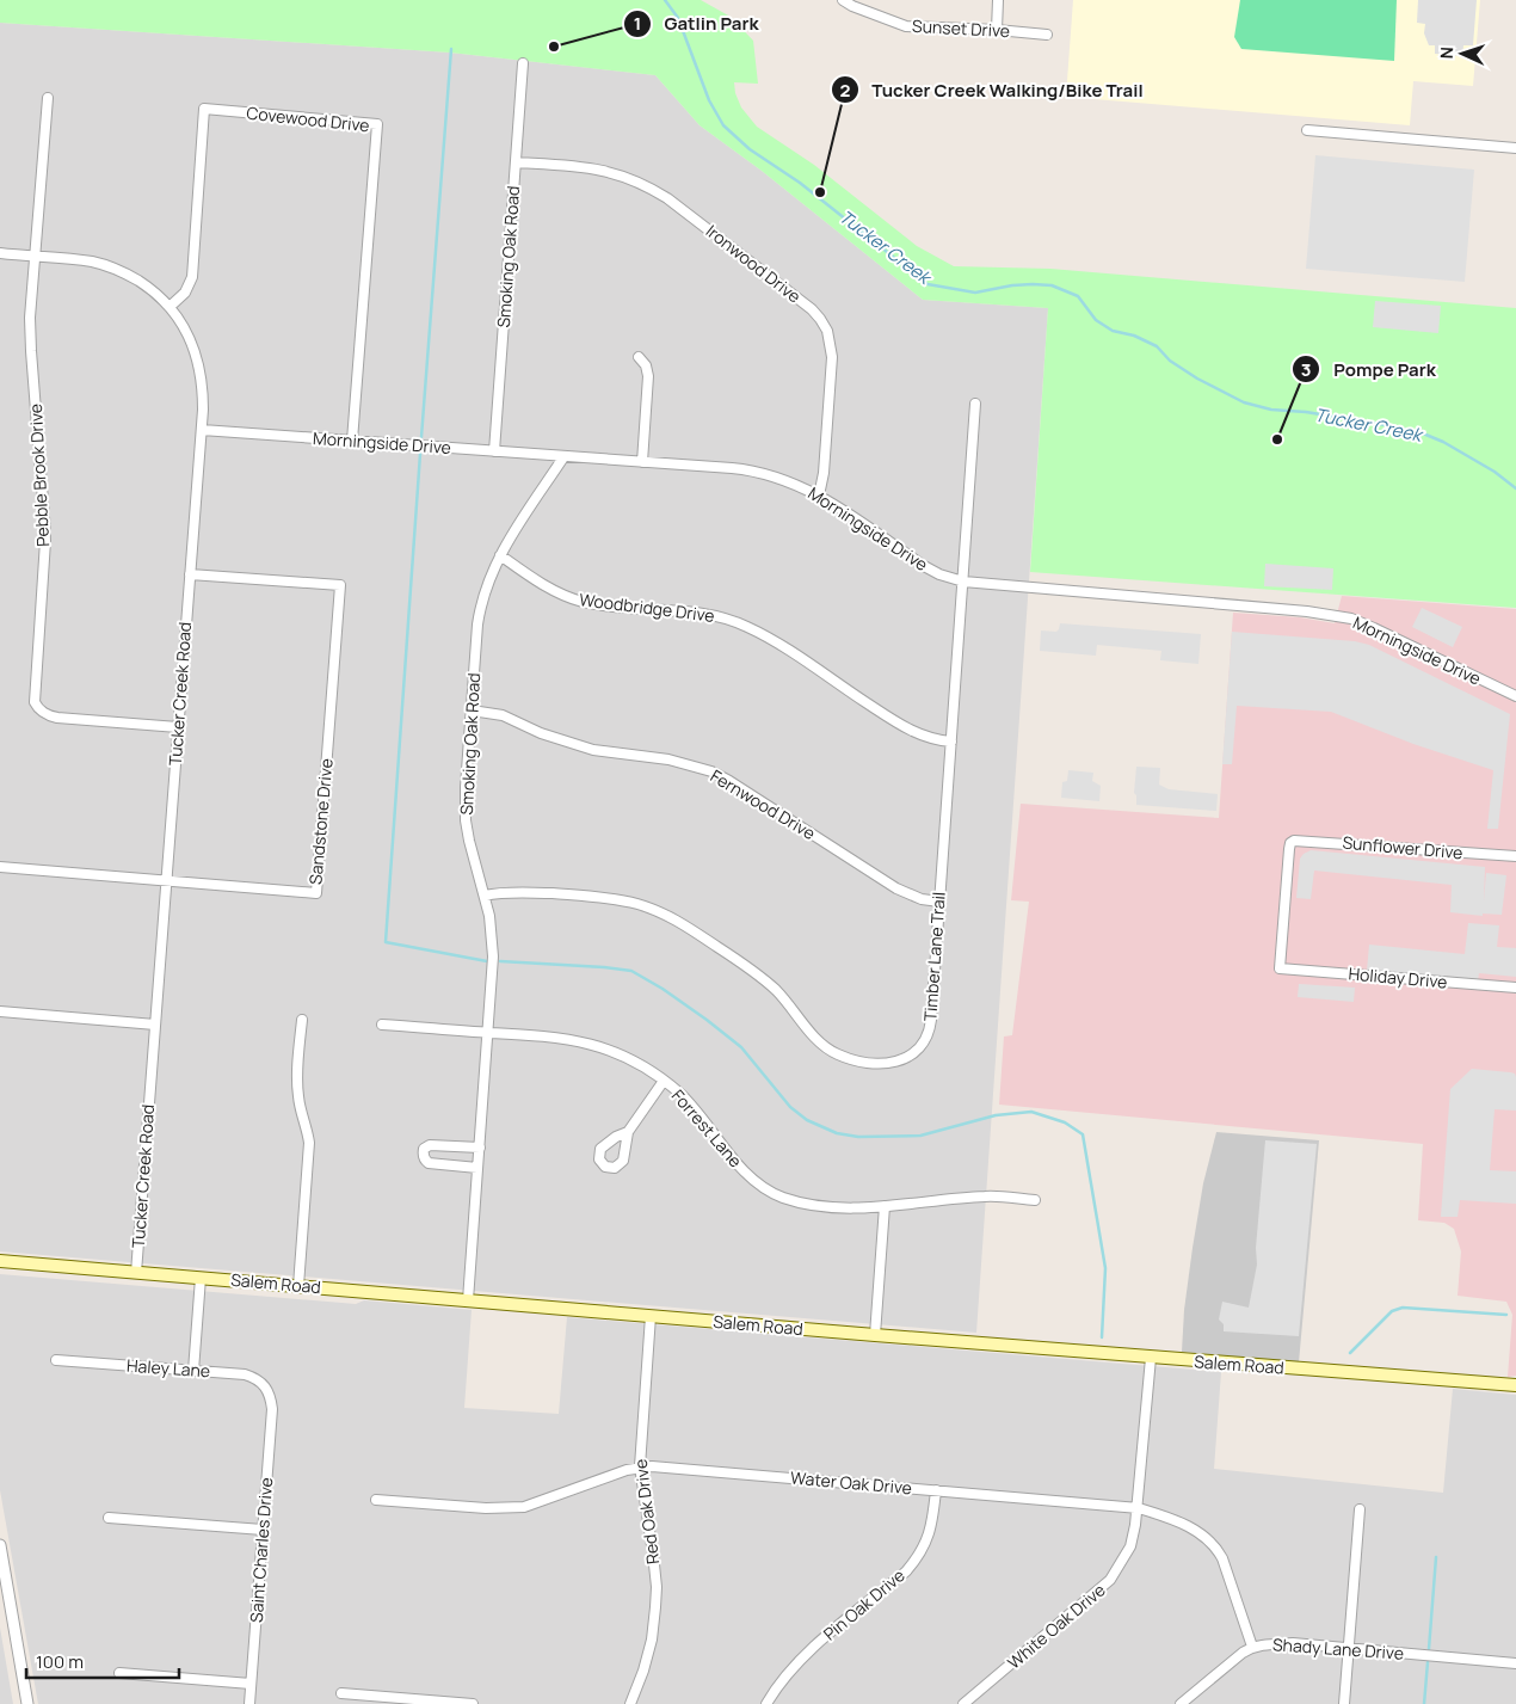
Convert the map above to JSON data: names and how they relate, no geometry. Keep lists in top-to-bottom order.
{
  "streets": {
    "main road": ["Salem Road"],
    "street": [
      "Sunset Drive",
      "Covewood Drive",
      "Smoking Oak Road",
      "Ironwood Drive",
      "Morningside Drive",
      "Pebble Brook Drive",
      "Woodbridge Drive",
      "Tucker Creek Road",
      "Fernwood Drive",
      "Sandstone Drive",
      "Sunflower Drive",
      "Timber Lane Trail",
      "Holiday Drive",
      "Forrest Lane",
      "Haley Lane",
      "Water Oak Drive",
      "Red Oak Drive",
      "Saint Charles Drive",
      "Pin Oak Drive",
      "White Oak Drive",
      "Shady Lane Drive"
    ]
  },
  "crossings": [
    ["Covewood Drive", "Morningside Drive"],
    ["Covewood Drive", "Tucker Creek Road"],
    ["Smoking Oak Road", "Ironwood Drive"],
    ["Smoking Oak Road", "Morningside Drive"],
    ["Smoking Oak Road", "Woodbridge Drive"],
    ["Smoking Oak Road", "Fernwood Drive"],
    ["Smoking Oak Road", "Timber Lane Trail"],
    ["Smoking Oak Road", "Forrest Lane"],
    ["Smoking Oak Road", "Salem Road"],
    ["Ironwood Drive", "Morningside Drive"],
    ["Morningside Drive", "Tucker Creek Road"],
    ["Morningside Drive", "Timber Lane Trail"],
    ["Pebble Brook Drive", "Tucker Creek Road"],
    ["Woodbridge Drive", "Timber Lane Trail"],
    ["Tucker Creek Road", "Sandstone Drive"],
    ["Tucker Creek Road", "Salem Road"],
    ["Fernwood Drive", "Timber Lane Trail"],
    ["Sunflower Drive", "Holiday Drive"],
    ["Salem Road", "Red Oak Drive"],
    ["Salem Road", "White Oak Drive"],
    ["Haley Lane", "Saint Charles Drive"],
    ["Water Oak Drive", "Red Oak Drive"],
    ["Water Oak Drive", "Pin Oak Drive"],
    ["Water Oak Drive", "White Oak Drive"],
    ["Water Oak Drive", "Shady Lane Drive"]
  ],
  "water": ["Tucker Creek"],
  "places": ["Gatlin Park", "Tucker Creek Walking/Bike Trail", "Pompe Park"],
  "scale_bar": "100 m",
  "north": "left"
}
